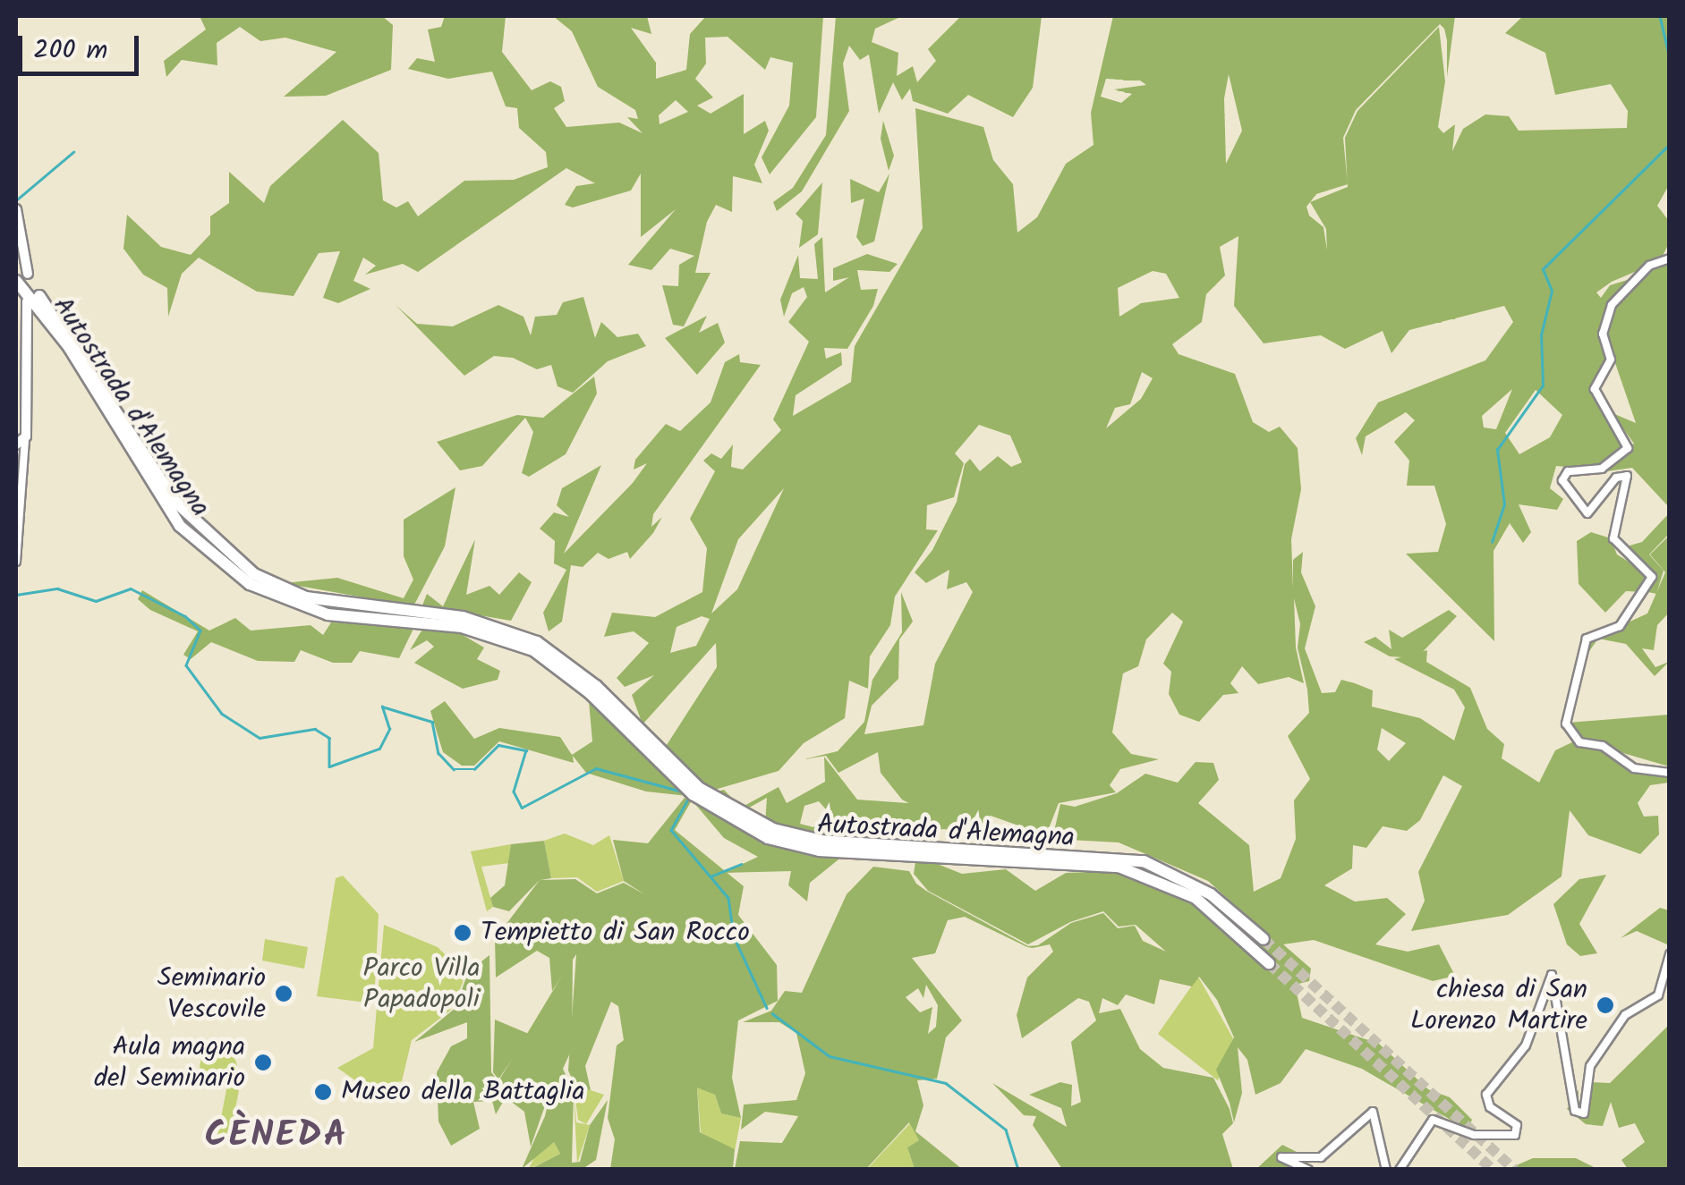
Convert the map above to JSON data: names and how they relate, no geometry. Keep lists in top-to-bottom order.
{
  "streets": {
    "highway": ["Autostrada d'Alemagna"]
  },
  "districts": ["CÈNEDA"],
  "parks": ["Parco Villa Papadopoli"],
  "places": [
    "Tempietto di San Rocco",
    "Seminario Vescovile",
    "chiesa di San Lorenzo Martire",
    "Aula magna del Seminario",
    "Museo della Battaglia"
  ],
  "scale_bar": "200 m"
}
